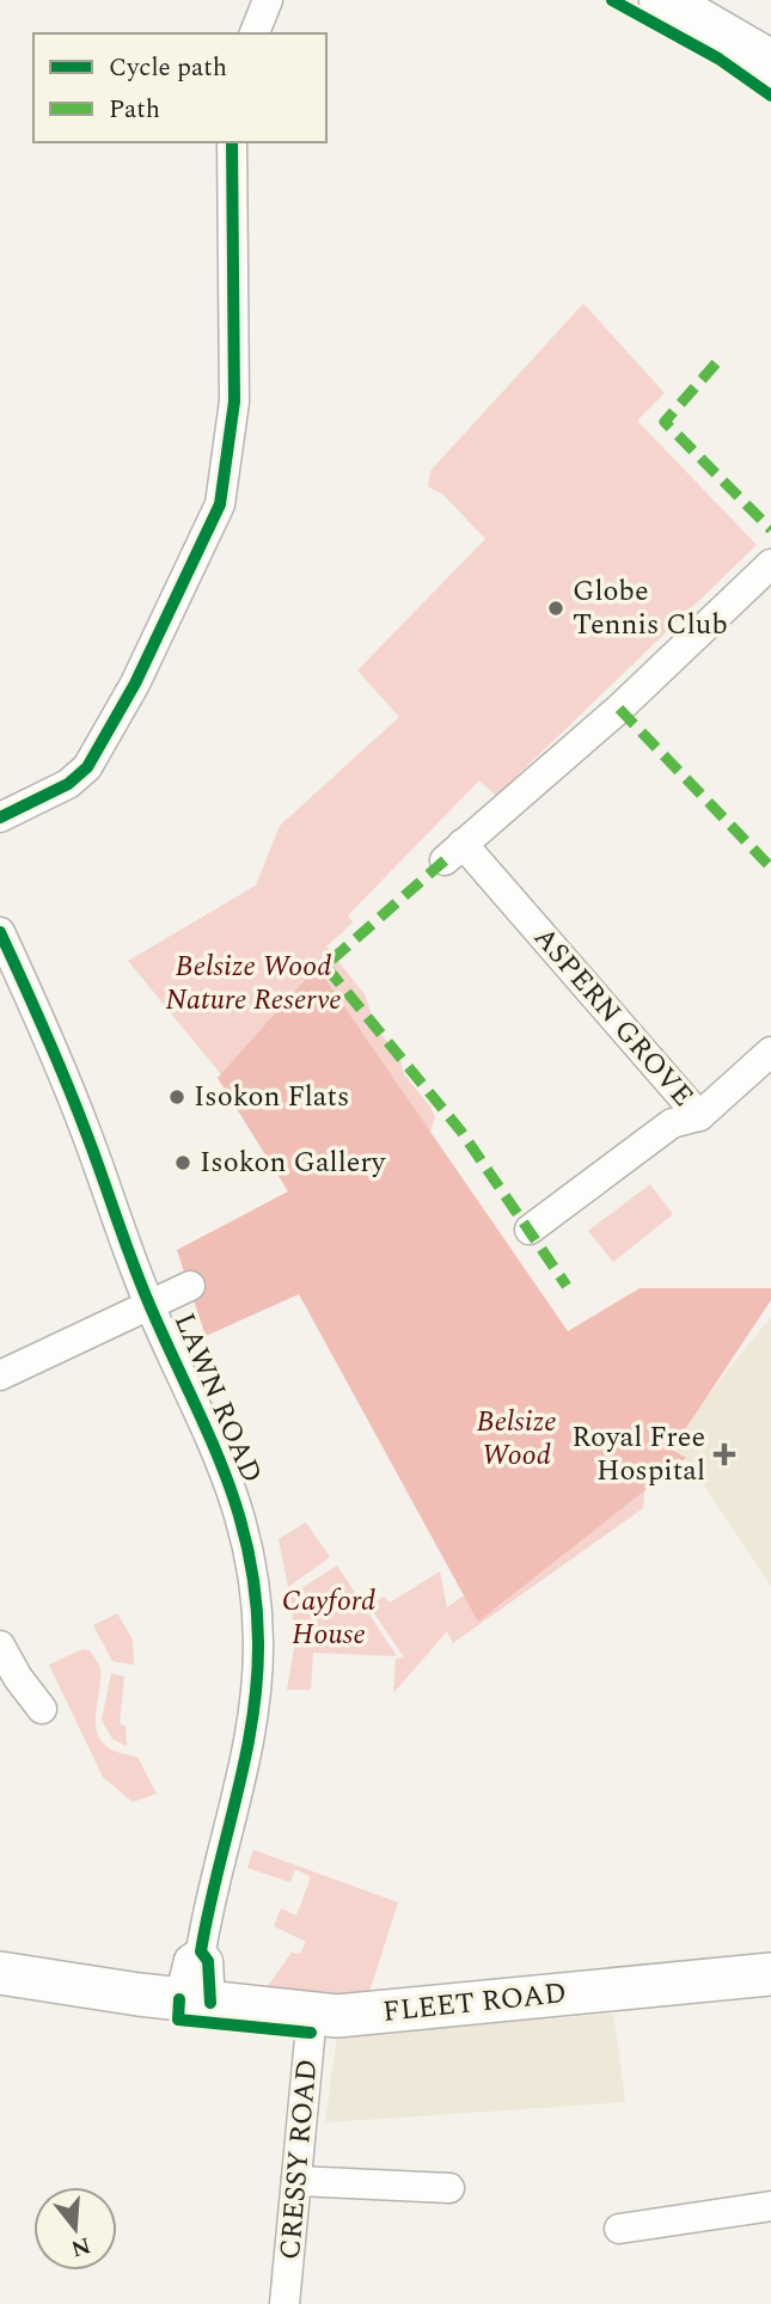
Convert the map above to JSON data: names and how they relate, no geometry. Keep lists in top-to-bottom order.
{
  "streets": {
    "main road": ["FLEET ROAD"],
    "street": ["ASPERN GROVE", "LAWN ROAD", "CRESSY ROAD"]
  },
  "crossings": [
    ["LAWN ROAD", "FLEET ROAD"],
    ["FLEET ROAD", "CRESSY ROAD"]
  ],
  "parks": ["Belsize Wood Nature Reserve", "Belsize Wood", "Cayford House"],
  "places": {
    "other": ["Globe Tennis Club", "Isokon Flats", "Isokon Gallery"],
    "health": ["Royal Free Hospital"]
  },
  "legend": ["Cycle path", "Path"],
  "north": "bottom"
}
